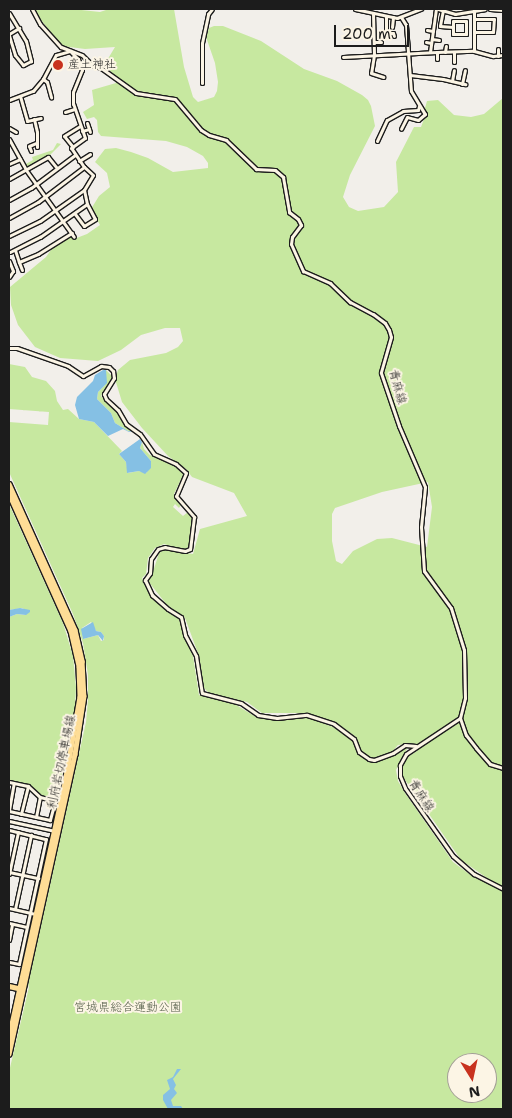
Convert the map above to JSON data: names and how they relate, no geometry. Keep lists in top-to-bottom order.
{
  "streets": {
    "main road": ["利府岩切停車場線"],
    "street": ["青麻線"]
  },
  "parks": ["宮城県総合運動公園"],
  "places": ["産土神社"],
  "scale_bar": "200 m",
  "north": "bottom"
}
